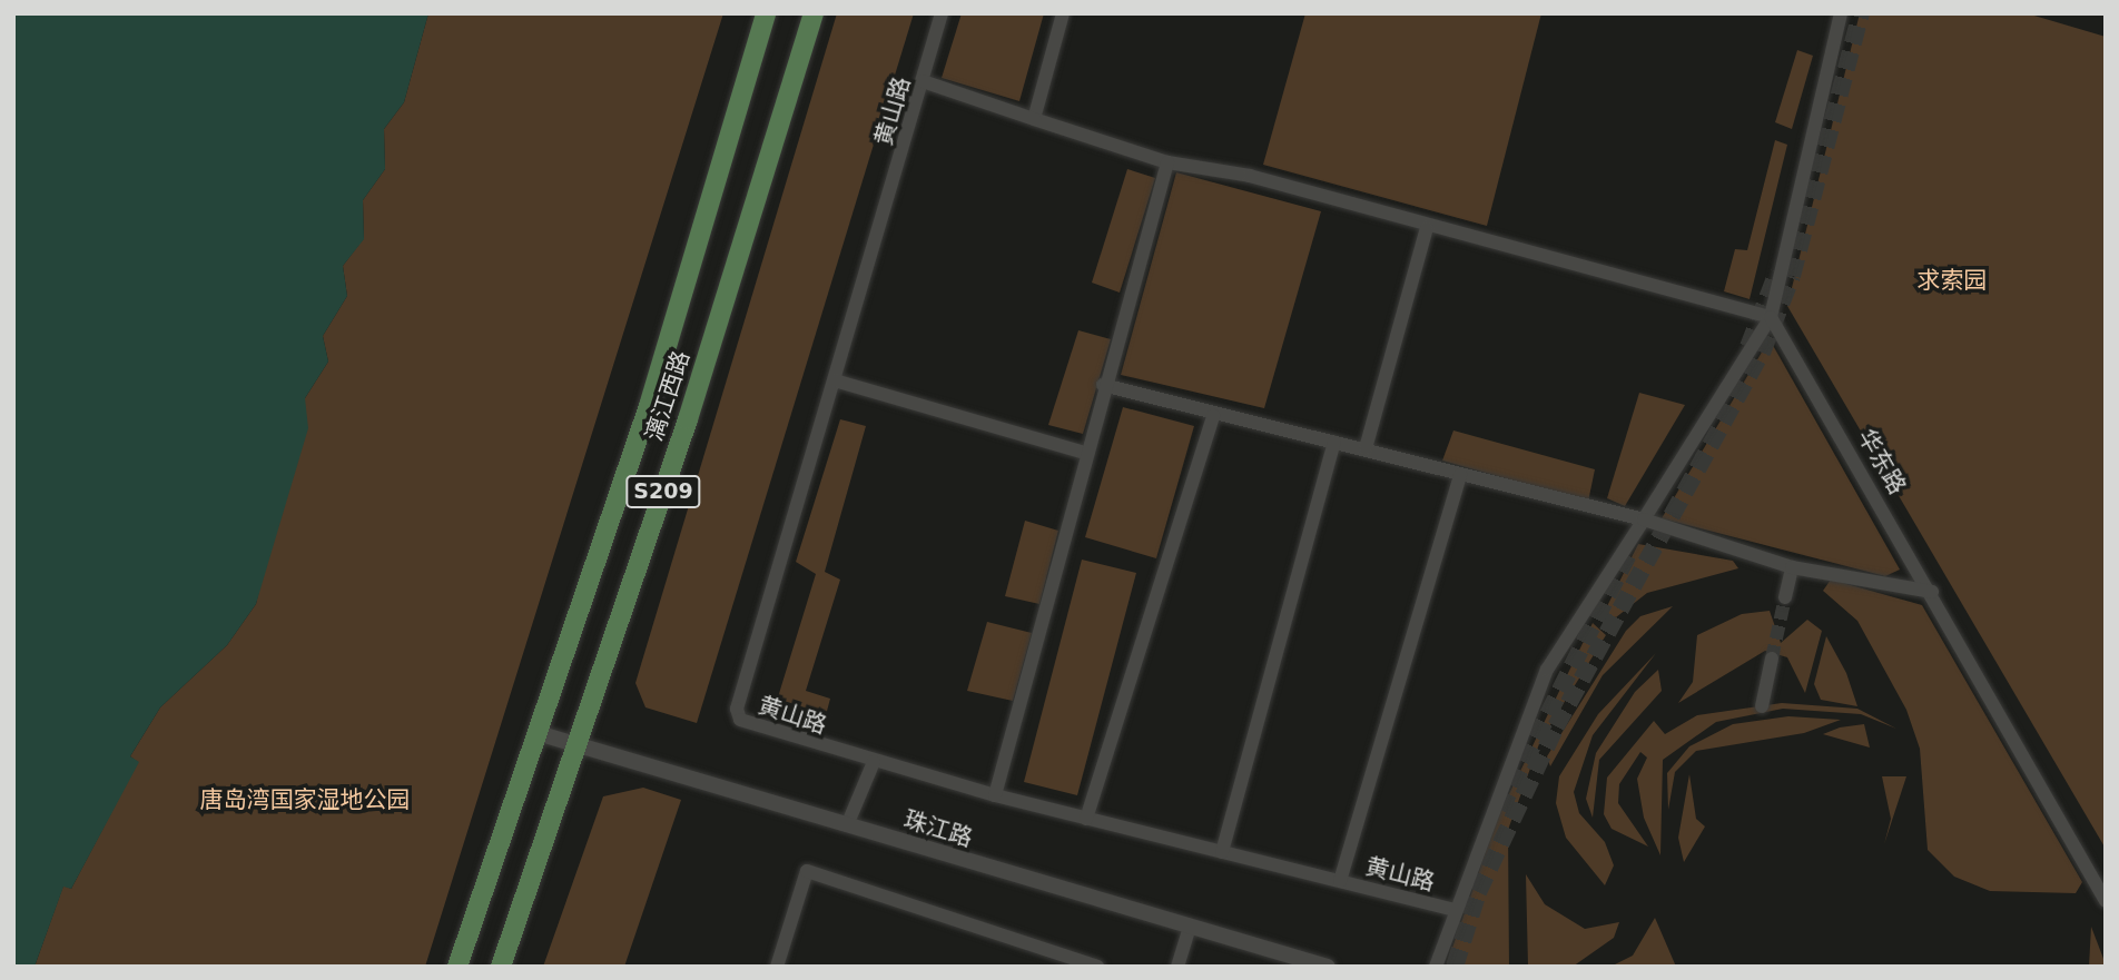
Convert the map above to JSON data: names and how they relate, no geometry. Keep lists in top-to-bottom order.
{
  "streets": {
    "main road": ["漓江西路", "S209"],
    "street": ["黄山路", "华东路", "珠江路"]
  },
  "crossings": [
    ["漓江西路", "珠江路"]
  ],
  "parks": ["求索园", "唐岛湾国家湿地公园"]
}
